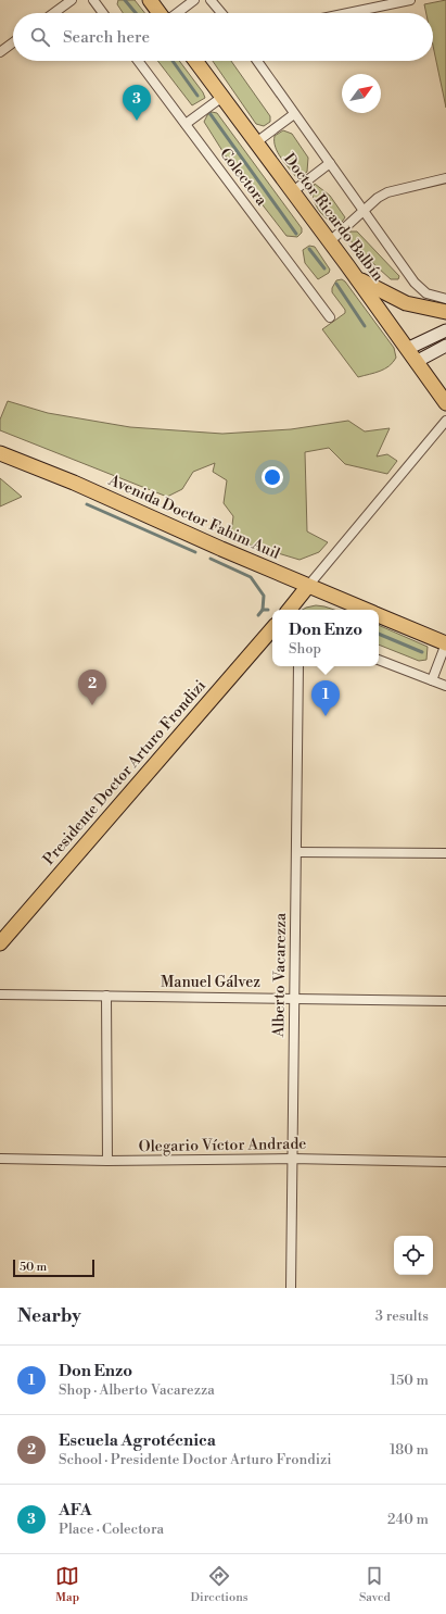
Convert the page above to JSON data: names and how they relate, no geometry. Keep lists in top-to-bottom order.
{
  "streets": {
    "main road": ["Doctor Ricardo Balbín", "Avenida Doctor Fahim Auil", "Presidente Doctor Arturo Frondizi"],
    "street": [
      "Colectora",
      "Alberto Vacarezza",
      "Manuel Gálvez",
      "Olegario Víctor Andrade"
    ]
  },
  "crossings": [
    ["Alberto Vacarezza", "Manuel Gálvez"],
    ["Alberto Vacarezza", "Olegario Víctor Andrade"]
  ],
  "scale_bar": "50 m",
  "north": "top right",
  "page": {
    "search": "Search here",
    "pins": ["3", "2", "1"],
    "popup": ["Don Enzo", "Shop"],
    "scale": "50 m",
    "heading": ["Nearby", "3 results"],
    "list": [
      {
        "mark": "1",
        "name": "Don Enzo",
        "note": "Shop · Alberto Vacarezza",
        "value": "150 m"
      },
      {
        "mark": "2",
        "name": "Escuela Agrotécnica",
        "note": "School · Presidente Doctor Arturo Frondizi",
        "value": "180 m"
      },
      {
        "mark": "3",
        "name": "AFA",
        "note": "Place · Colectora",
        "value": "240 m"
      }
    ],
    "nav": ["Map", "Directions", "Saved"]
  }
}
